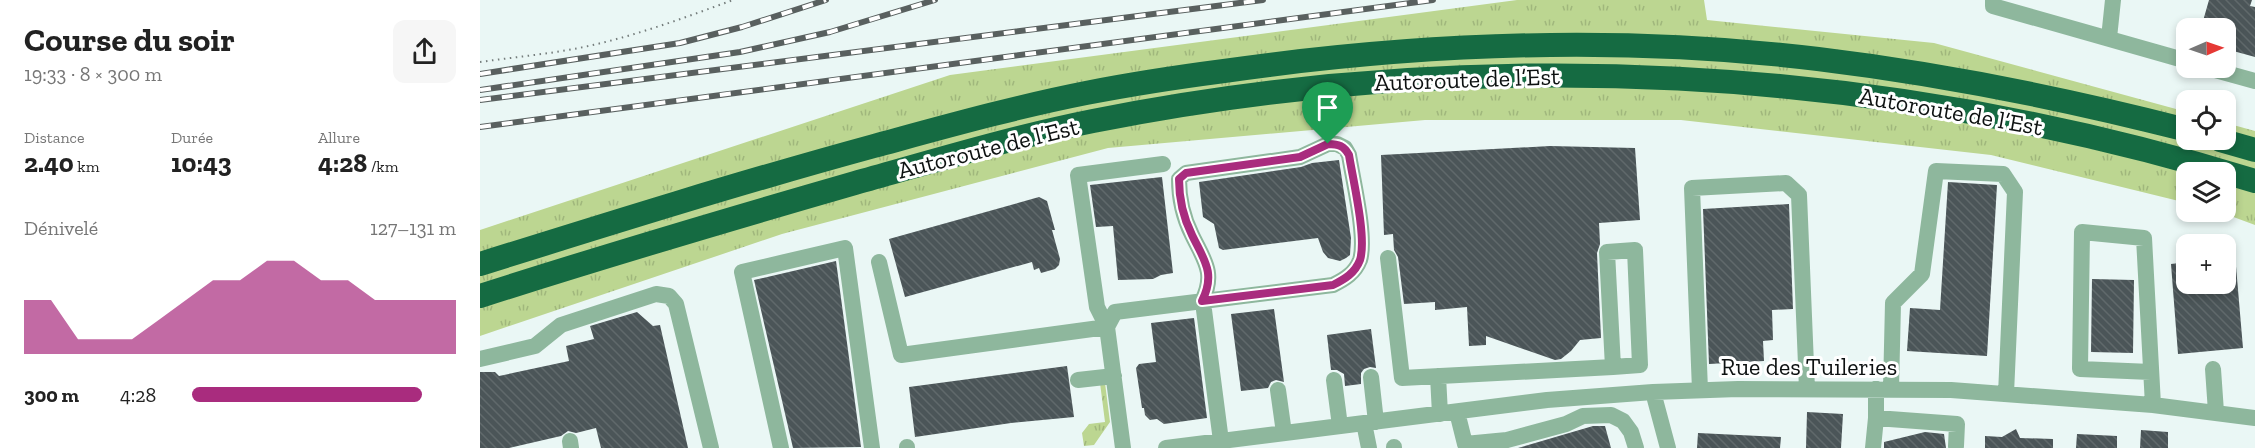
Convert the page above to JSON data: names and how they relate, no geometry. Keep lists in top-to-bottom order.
{
  "streets": {
    "highway": ["Autoroute de l’Est"],
    "street": ["Rue des Tuileries"]
  },
  "north": "right",
  "page": {
    "heading": ["Course du soir", "19:33 · 8 × 300 m"],
    "map_buttons": "+",
    "stats": [
      ["Distance", "2.40 km"],
      ["Durée", "10:43"],
      ["Allure", "4:28 /km"]
    ],
    "chart": ["Dénivelé", "127–131 m"],
    "list": [
      {
        "name": "300 m",
        "note": "4:28"
      }
    ]
  }
}
